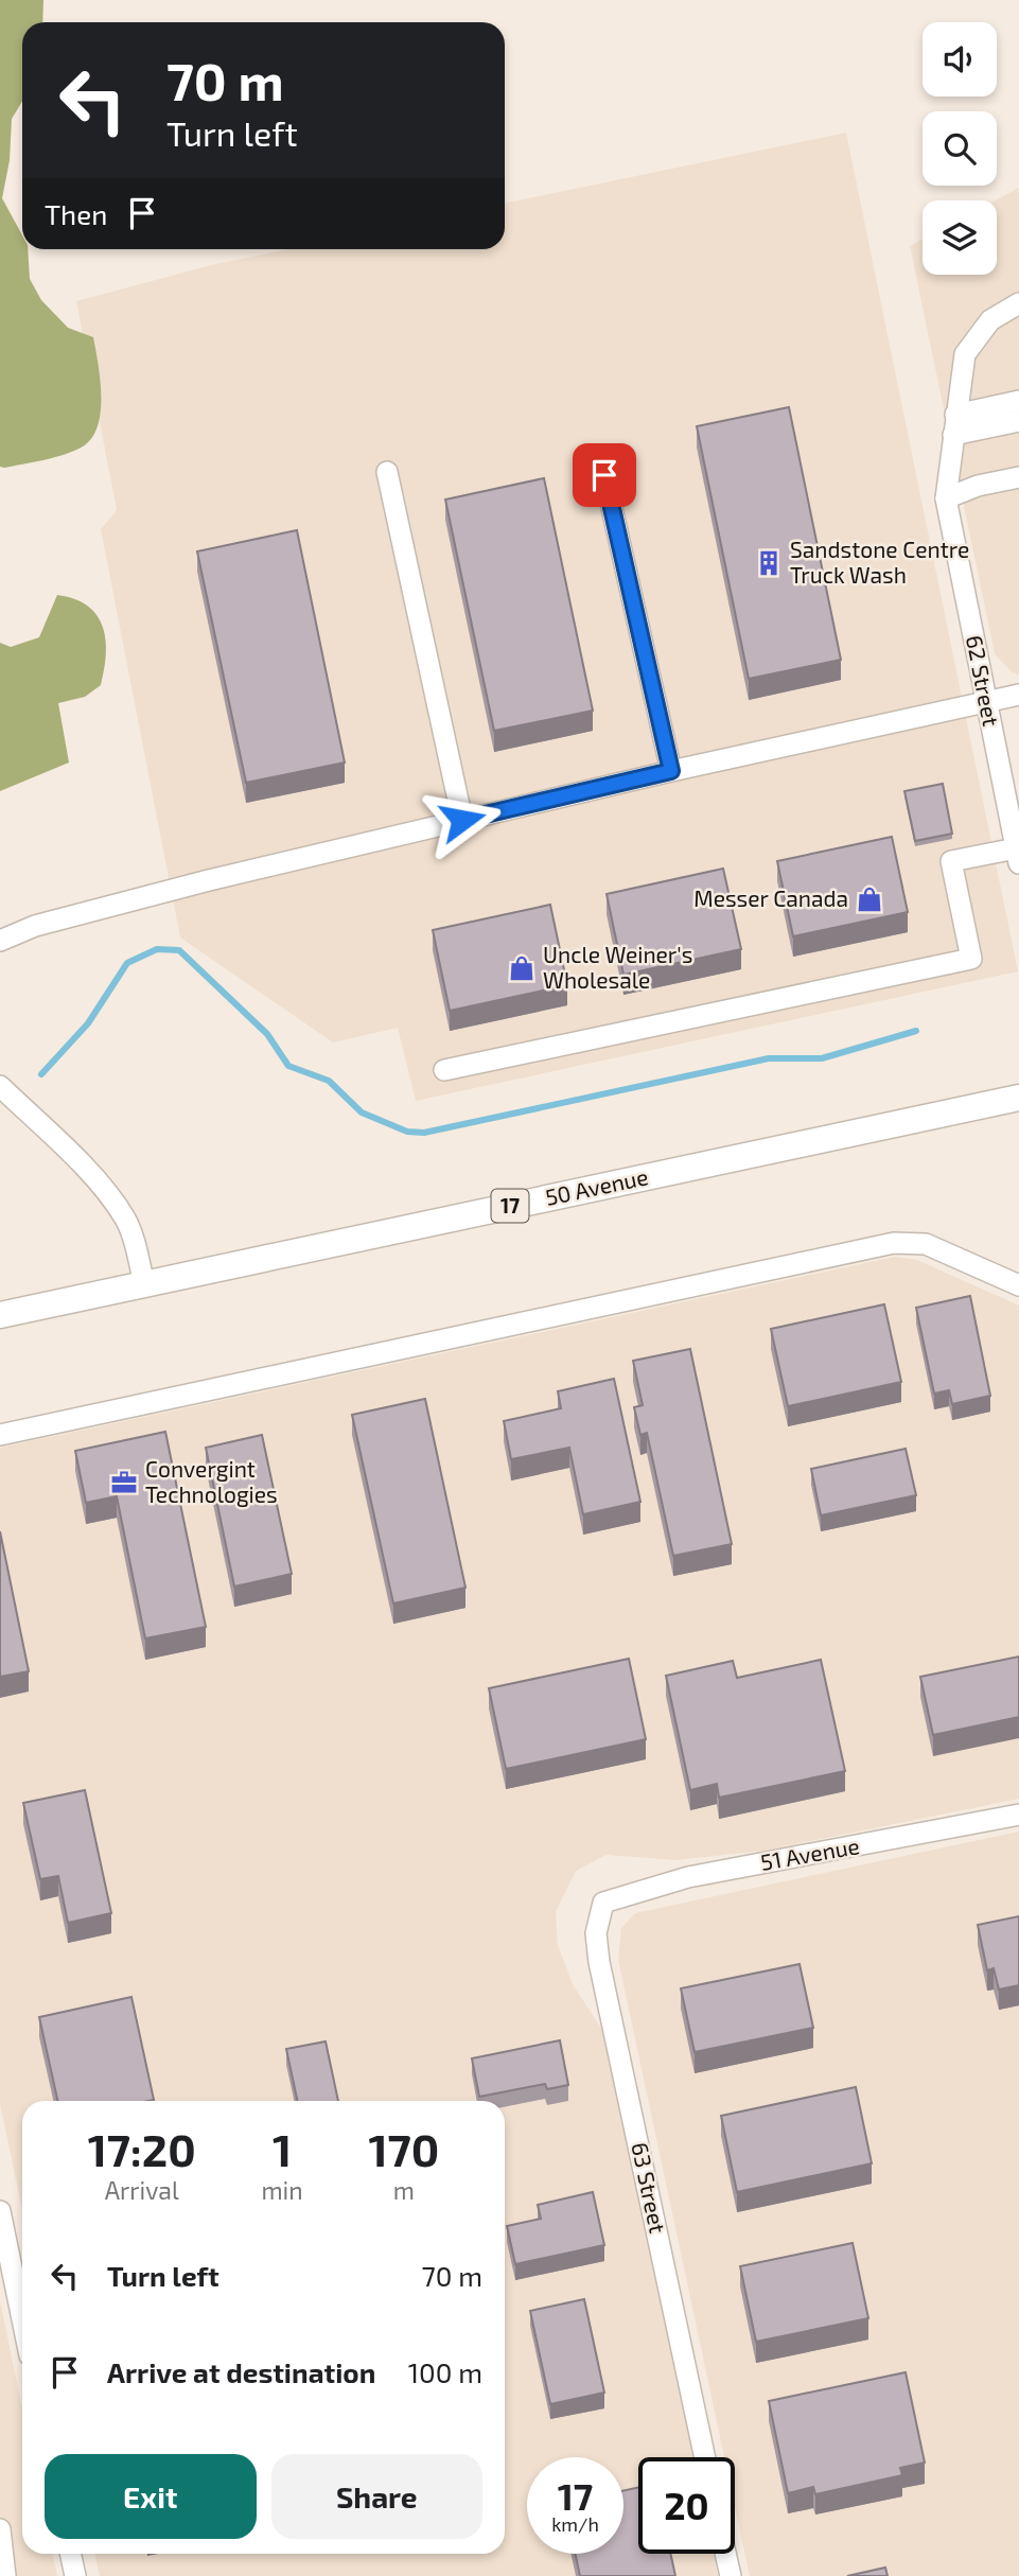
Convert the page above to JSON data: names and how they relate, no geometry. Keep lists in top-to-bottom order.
{
  "streets": {
    "main road": ["50 Avenue", "17"],
    "street": ["62 Street", "51 Avenue", "63 Street"]
  },
  "crossings": [
    ["51 Avenue", "63 Street"]
  ],
  "places": {
    "building": ["Sandstone Centre Truck Wash"],
    "shop": ["Messer Canada", "Uncle Weiner's Wholesale"],
    "office": ["Convergint Technologies"]
  },
  "page": {
    "turn": ["70 m", "Turn left"],
    "then": "Then",
    "eta": [
      "17:20",
      "Arrival",
      "1",
      "min",
      "170",
      "m"
    ],
    "list": [
      {
        "name": "Turn left",
        "value": "70 m"
      },
      {
        "name": "Arrive at destination",
        "value": "100 m"
      }
    ],
    "buttons": ["Exit", "Share"],
    "speed": "17 km/h",
    "limit": "20"
  }
}
